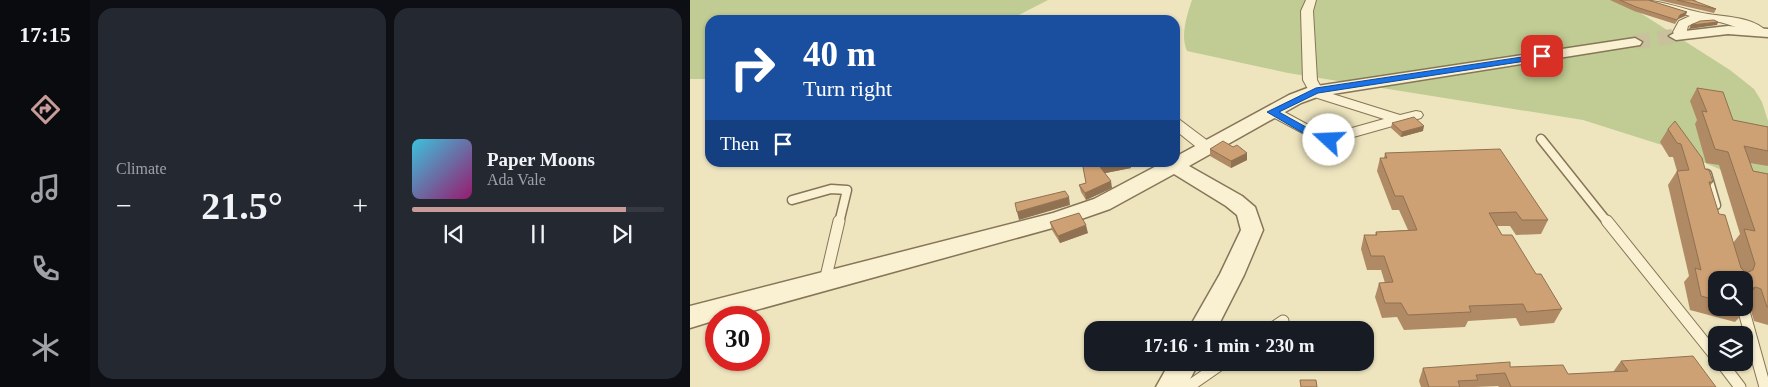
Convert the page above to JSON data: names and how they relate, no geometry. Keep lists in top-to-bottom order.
{
  "page": {
    "tabs": "17:15",
    "tile": "Climate",
    "turn": ["40 m", "Turn right"],
    "then": "Then",
    "song": ["Paper Moons", "Ada Vale"],
    "heat": ["−", "21.5°", "+"],
    "limit": "30",
    "trip": "17:16 · 1 min · 230 m"
  }
}
